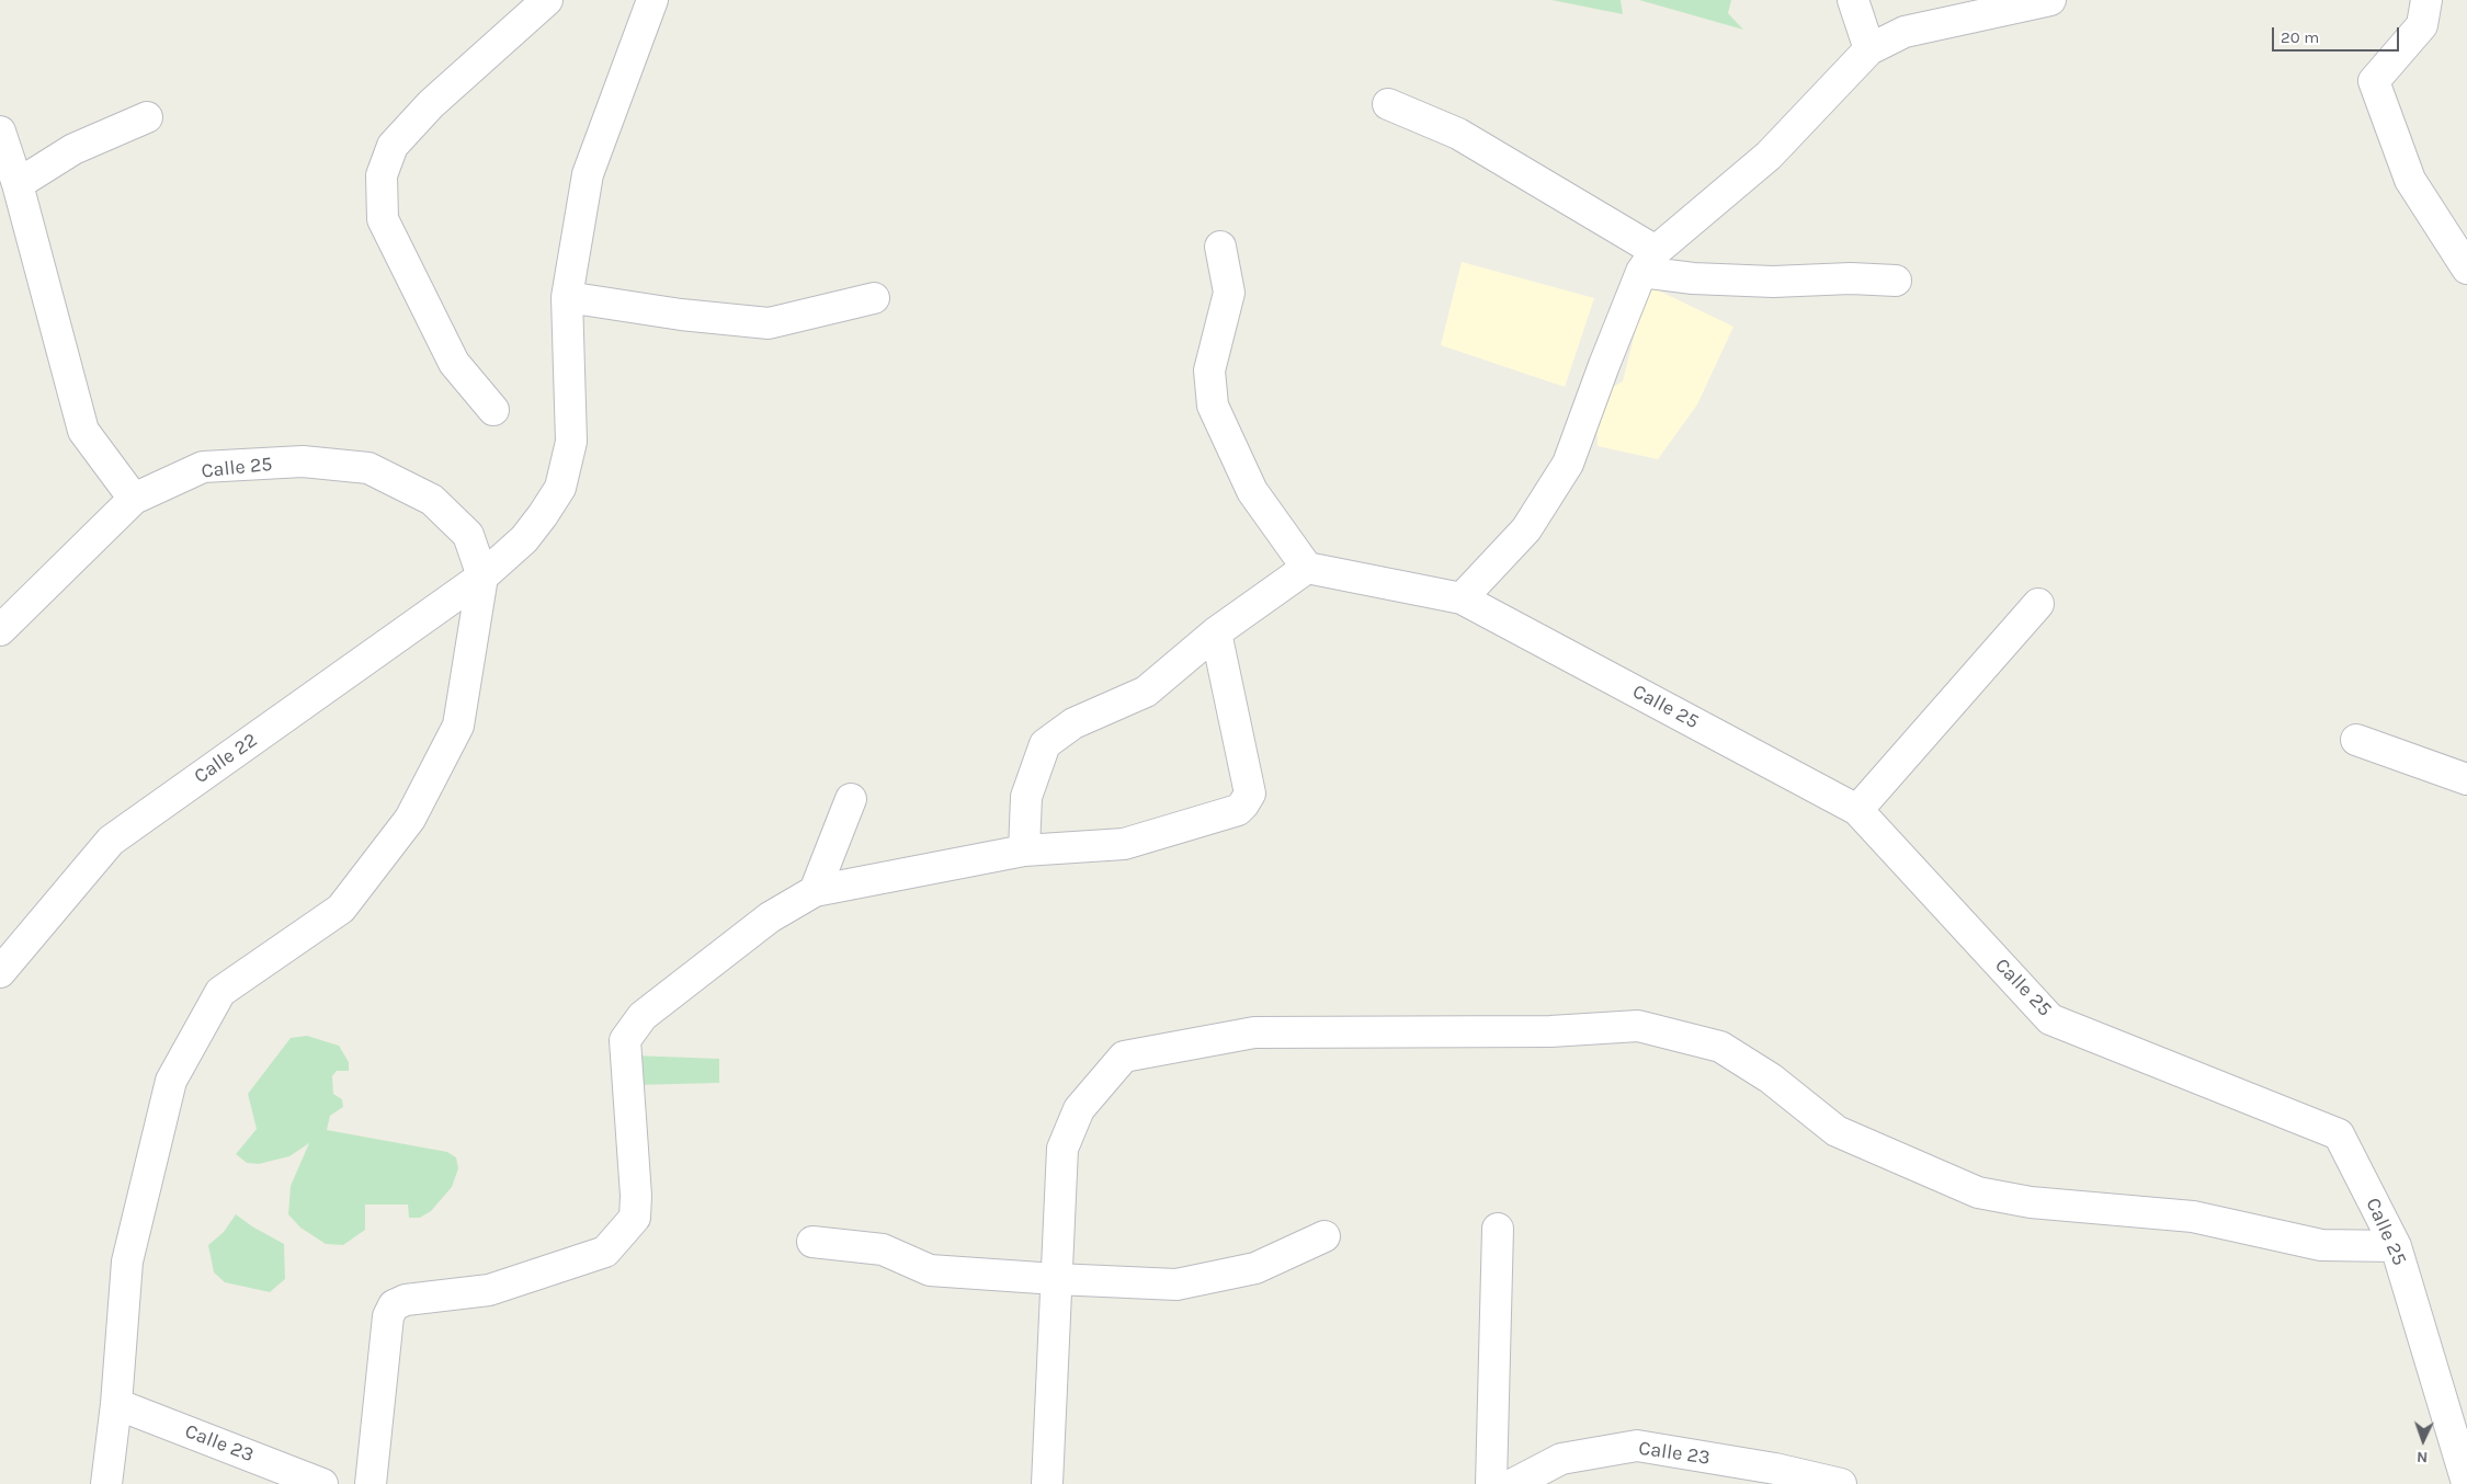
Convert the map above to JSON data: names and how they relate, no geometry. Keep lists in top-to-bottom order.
{
  "streets": {
    "street": ["Calle 25", "Calle 22", "Calle 23"]
  },
  "crossings": [
    ["Calle 25", "Calle 22"]
  ],
  "scale_bar": "20 m",
  "north": "bottom"
}
